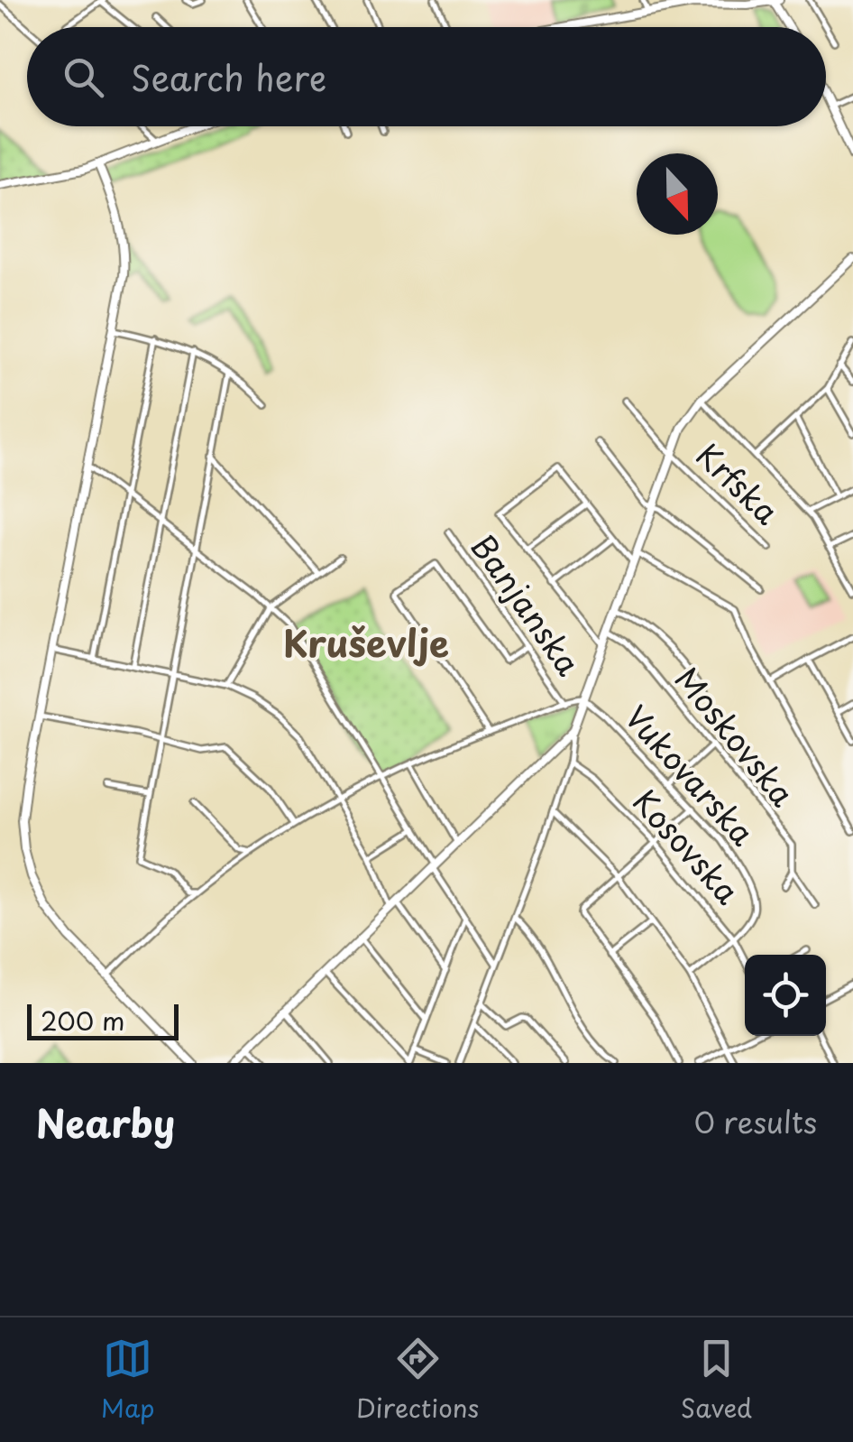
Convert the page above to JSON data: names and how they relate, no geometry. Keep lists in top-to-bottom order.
{
  "streets": {
    "street": [
      "Krfska",
      "Banjanska",
      "Moskovska",
      "Vukovarska",
      "Kosovska"
    ]
  },
  "crossings": [
    ["Vukovarska", "Kosovska"]
  ],
  "districts": ["Kruševlje"],
  "scale_bar": "200 m",
  "north": "bottom",
  "page": {
    "search": "Search here",
    "scale": "200 m",
    "heading": ["Nearby", "0 results"],
    "nav": ["Map", "Directions", "Saved"]
  }
}
